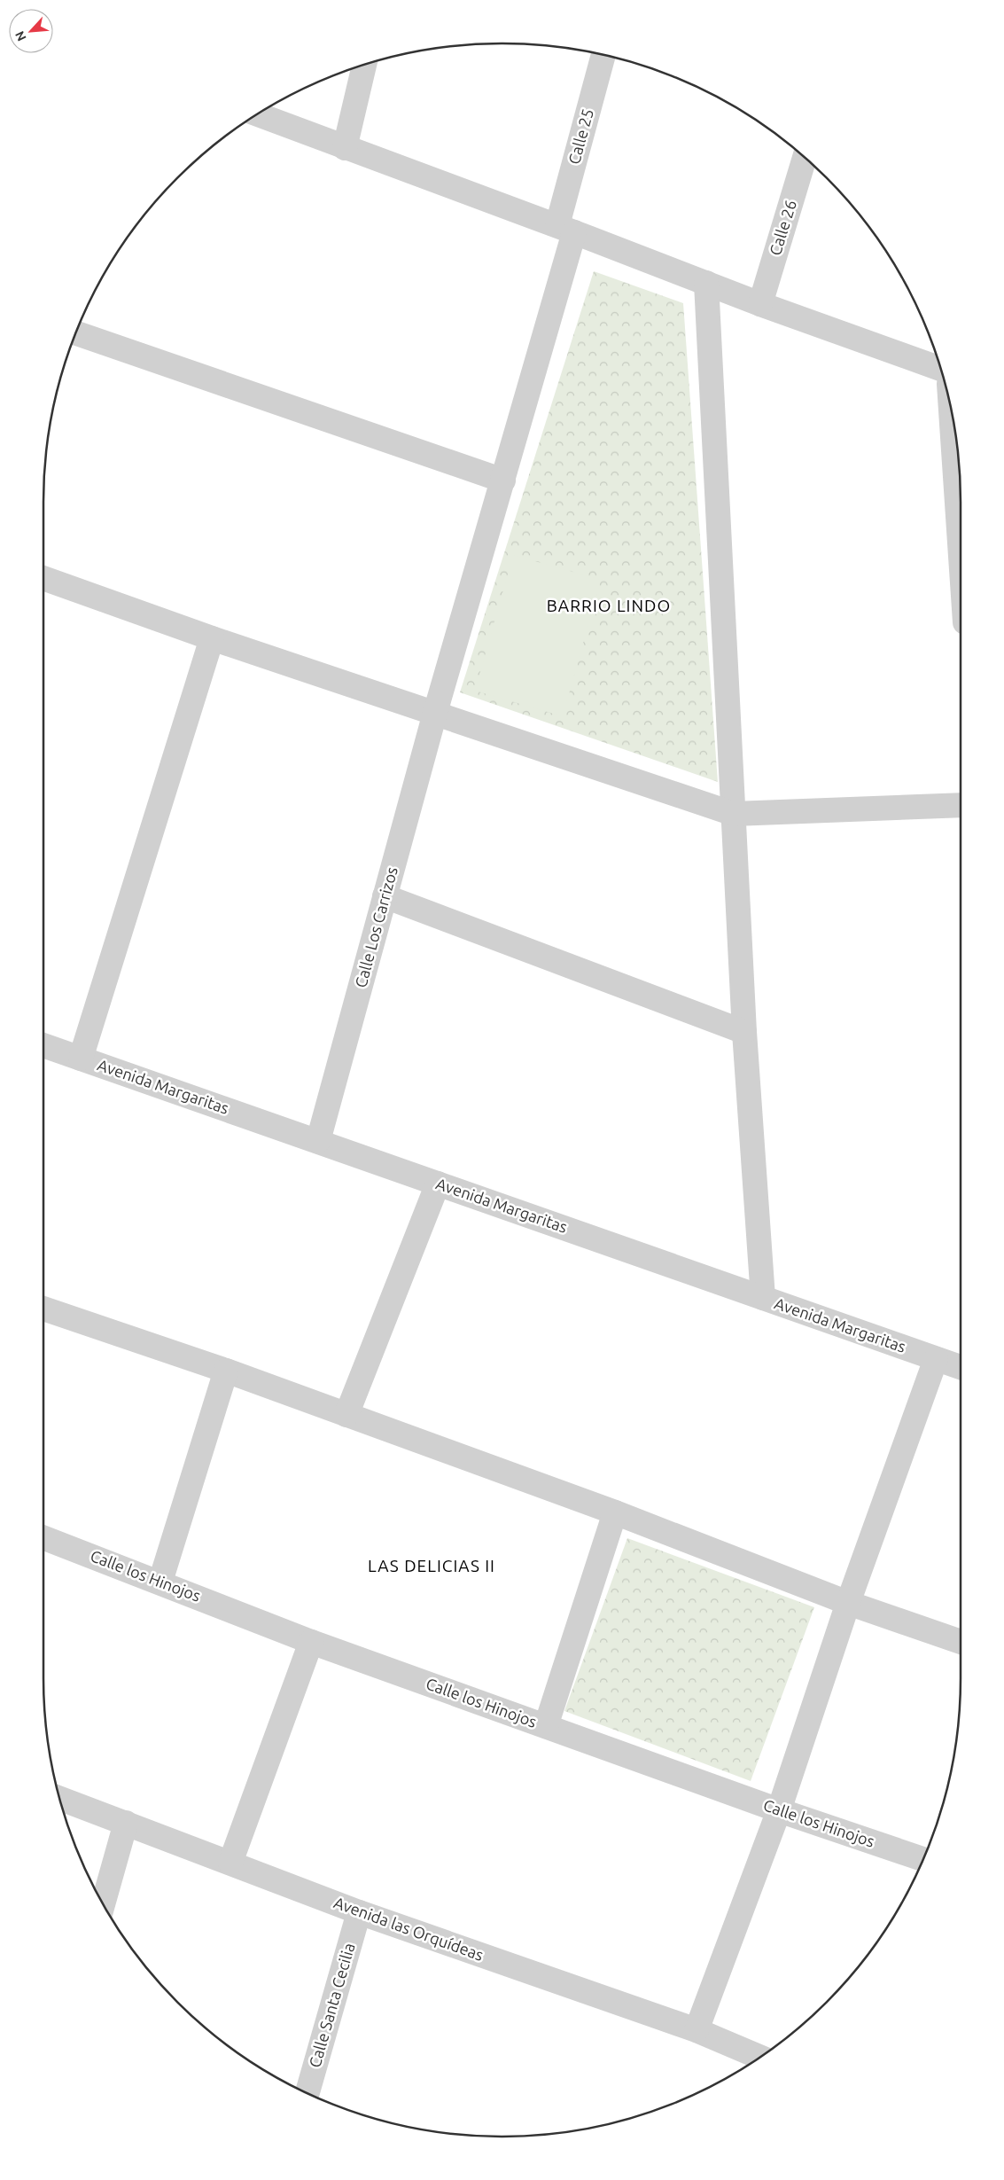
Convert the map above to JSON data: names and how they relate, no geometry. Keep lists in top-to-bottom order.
{
  "streets": {
    "street": [
      "Calle 25",
      "Calle 26",
      "Calle Los Carrizos",
      "Avenida Margaritas",
      "Calle los Hinojos",
      "Avenida las Orquídeas",
      "Calle Santa Cecilia"
    ]
  },
  "crossings": [
    ["Calle 25", "Calle Los Carrizos"],
    ["Calle Los Carrizos", "Avenida Margaritas"],
    ["Avenida las Orquídeas", "Calle Santa Cecilia"]
  ],
  "districts": ["BARRIO LINDO", "LAS DELICIAS II"],
  "north": "bottom left"
}
